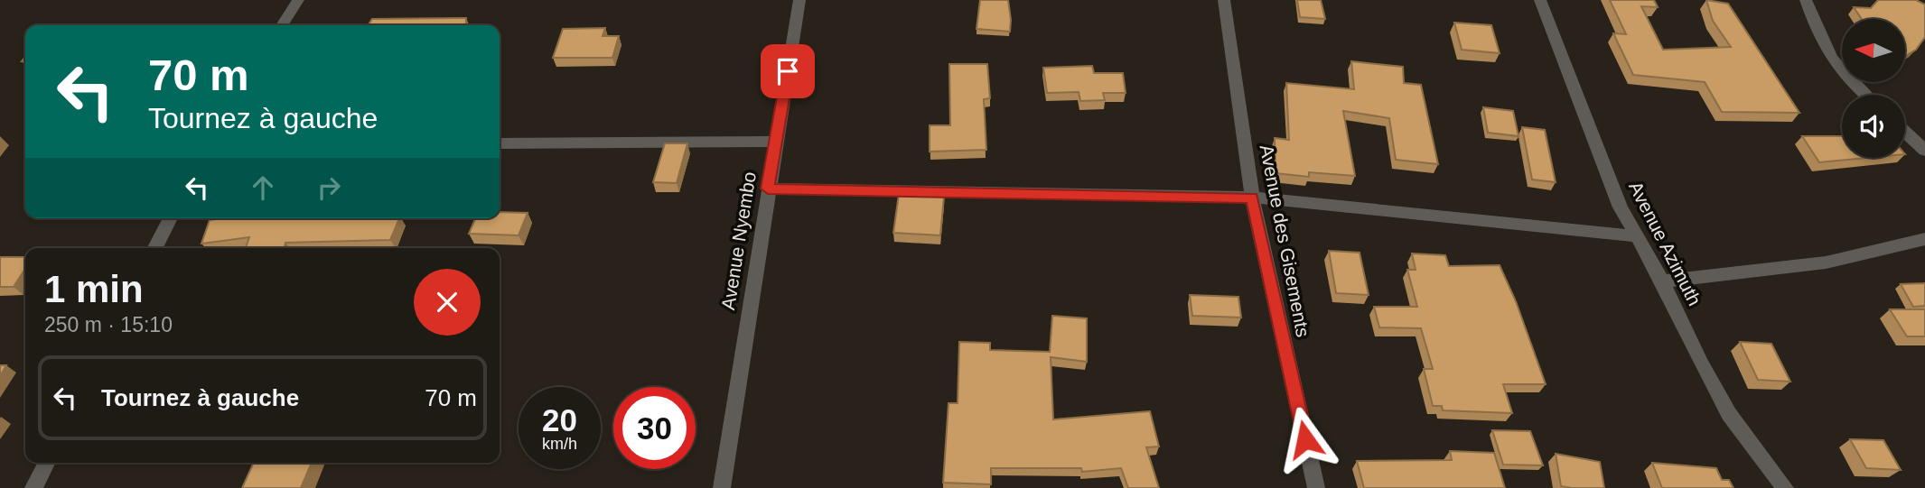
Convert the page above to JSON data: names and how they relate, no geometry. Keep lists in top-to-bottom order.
{
  "streets": {
    "street": ["Avenue Nyembo", "Avenue des Gisements", "Avenue Azimuth"]
  },
  "north": "left",
  "page": {
    "turn": ["70 m", "Tournez à gauche"],
    "heading": ["1 min", "250 m · 15:10"],
    "list": [
      {
        "name": "Tournez à gauche",
        "value": "70 m"
      }
    ],
    "speed": "20 km/h",
    "limit": "30"
  }
}
